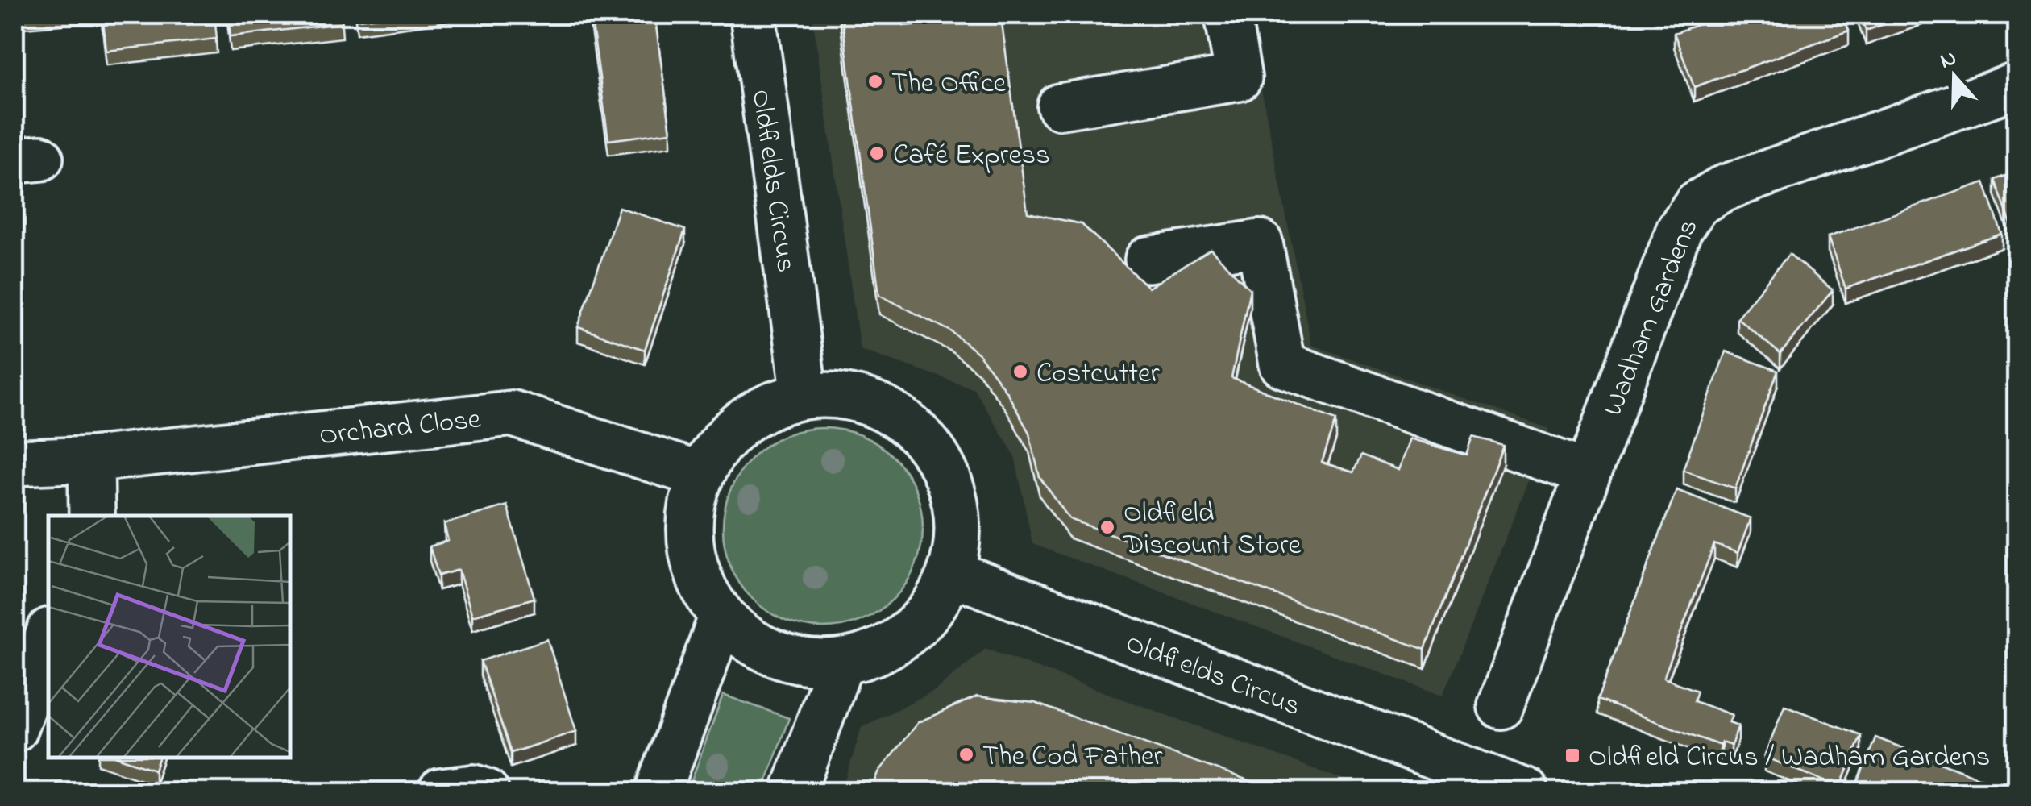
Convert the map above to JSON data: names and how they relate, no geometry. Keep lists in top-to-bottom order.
{
  "streets": {
    "street": ["Oldfields Circus", "Wadham Gardens", "Orchard Close"]
  },
  "crossings": [
    ["Oldfields Circus", "Orchard Close"]
  ],
  "places": {
    "other": [
      "The Office",
      "Café Express",
      "Costcutter",
      "Oldfield Discount Store",
      "The Cod Father"
    ],
    "transit": ["Oldfield Circus / Wadham Gardens"]
  },
  "north": "top"
}
